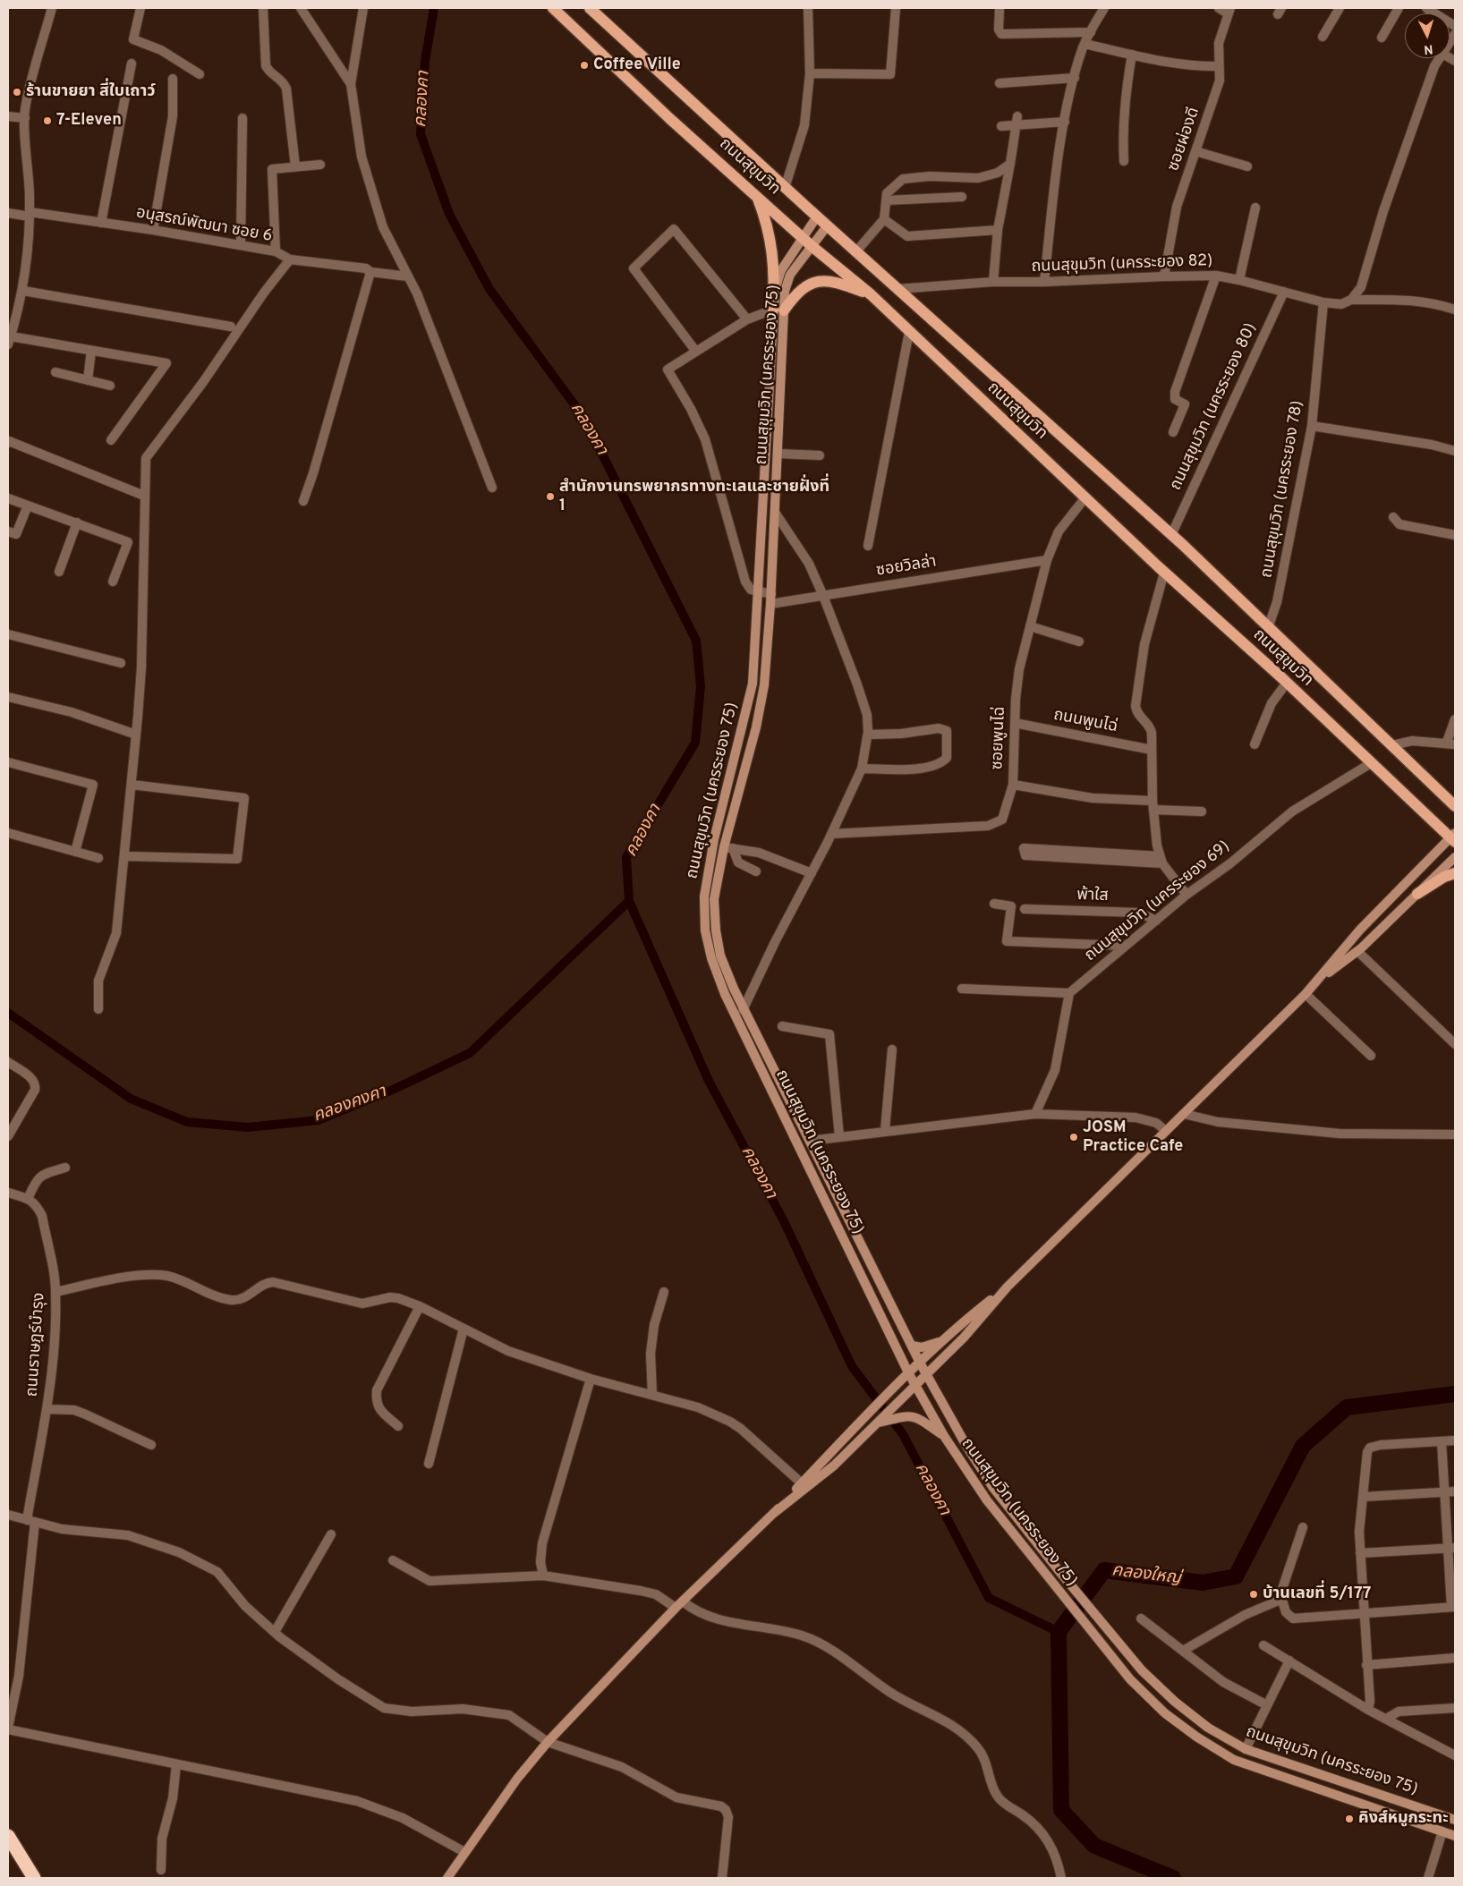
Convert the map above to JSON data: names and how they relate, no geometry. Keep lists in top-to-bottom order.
{
  "streets": {
    "main road": ["ถนนสุขุมวิท"],
    "street": [
      "ซอยผ่องดี",
      "อนุสรณ์พัฒนา ซอย 6",
      "ถนนสุขุมวิท (นครระยอง 82)",
      "ถนนสุขุมวิท (นครระยอง 75)",
      "ถนนสุขุมวิท (นครระยอง 80)",
      "ถนนสุขุมวิท (นครระยอง 78)",
      "ซอยวิลล่า",
      "ถนนพูนไฉ่",
      "ซอยพูนไฉ่",
      "พ้าใส",
      "ถนนสุขุมวิท (นครระยอง 69)",
      "ถนนราษฎร์บำรุง"
    ]
  },
  "crossings": [
    ["ซอยผ่องดี", "ถนนสุขุมวิท (นครระยอง 82)"],
    ["ถนนสุขุมวิท", "ถนนสุขุมวิท (นครระยอง 82)"],
    ["ถนนสุขุมวิท", "ถนนสุขุมวิท (นครระยอง 75)"],
    ["ถนนสุขุมวิท", "ถนนสุขุมวิท (นครระยอง 80)"],
    ["ถนนสุขุมวิท", "ถนนสุขุมวิท (นครระยอง 78)"],
    ["ถนนสุขุมวิท", "ซอยพูนไฉ่"],
    ["ถนนสุขุมวิท", "ถนนสุขุมวิท (นครระยอง 69)"],
    ["ถนนสุขุมวิท (นครระยอง 82)", "ถนนสุขุมวิท (นครระยอง 80)"],
    ["ถนนสุขุมวิท (นครระยอง 82)", "ถนนสุขุมวิท (นครระยอง 78)"],
    ["ถนนสุขุมวิท (นครระยอง 75)", "ซอยวิลล่า"],
    ["ซอยวิลล่า", "ซอยพูนไฉ่"],
    ["ถนนพูนไฉ่", "ซอยพูนไฉ่"],
    ["พ้าใส", "ถนนสุขุมวิท (นครระยอง 69)"]
  ],
  "water": ["คลองคา", "คลองคงคา", "คลองใหญ่"],
  "places": [
    "Coffee Ville",
    "ร้านขายยา สี่ใบเถาว์",
    "7-Eleven",
    "สำนักงานทรพยากรทางทะเลและชายฝั่งที่ 1",
    "JOSM Practice Cafe",
    "บ้านเลขที่ 5/177",
    "คิงส์หมูกระทะ"
  ],
  "north": "bottom"
}
